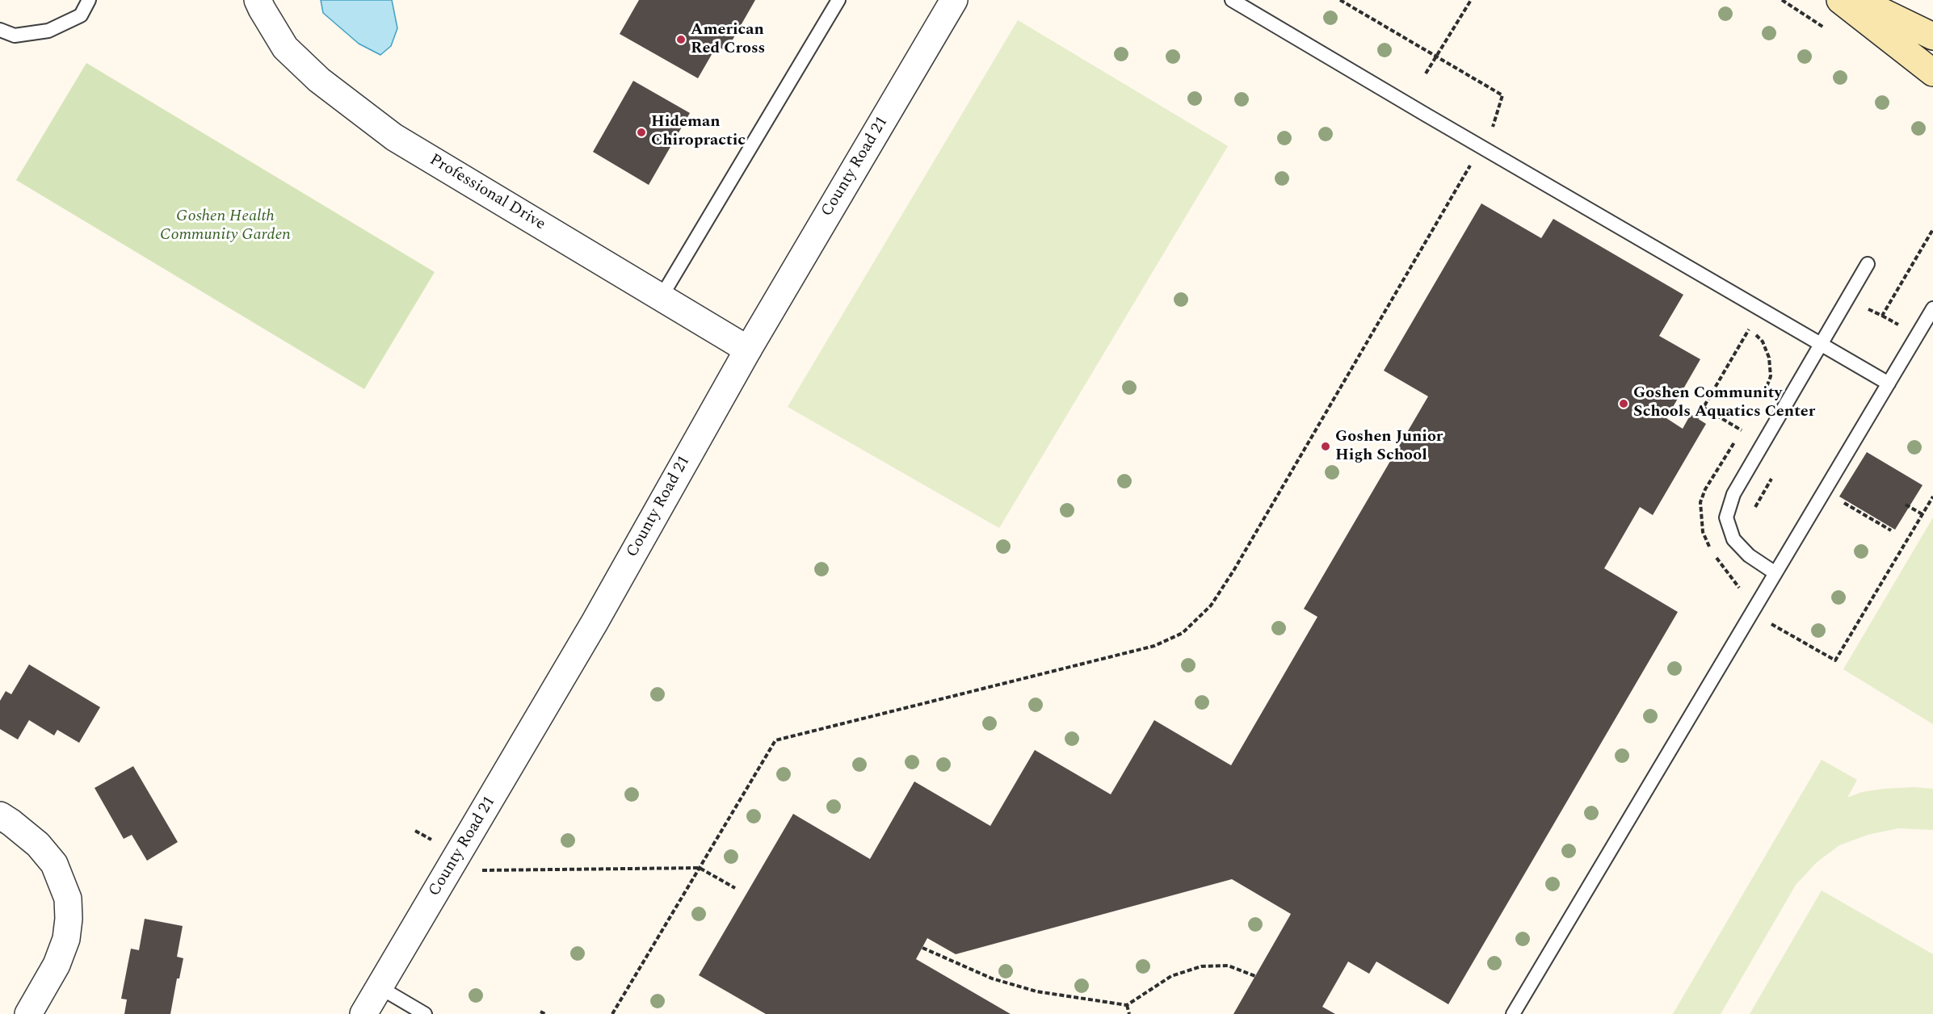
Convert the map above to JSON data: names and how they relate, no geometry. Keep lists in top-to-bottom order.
{
  "streets": {
    "street": ["County Road 21", "Professional Drive"]
  },
  "crossings": [
    ["County Road 21", "Professional Drive"]
  ],
  "parks": ["Goshen Health Community Garden"],
  "places": [
    "American Red Cross",
    "Hideman Chiropractic",
    "Goshen Community Schools Aquatics Center",
    "Goshen Junior High School"
  ]
}
